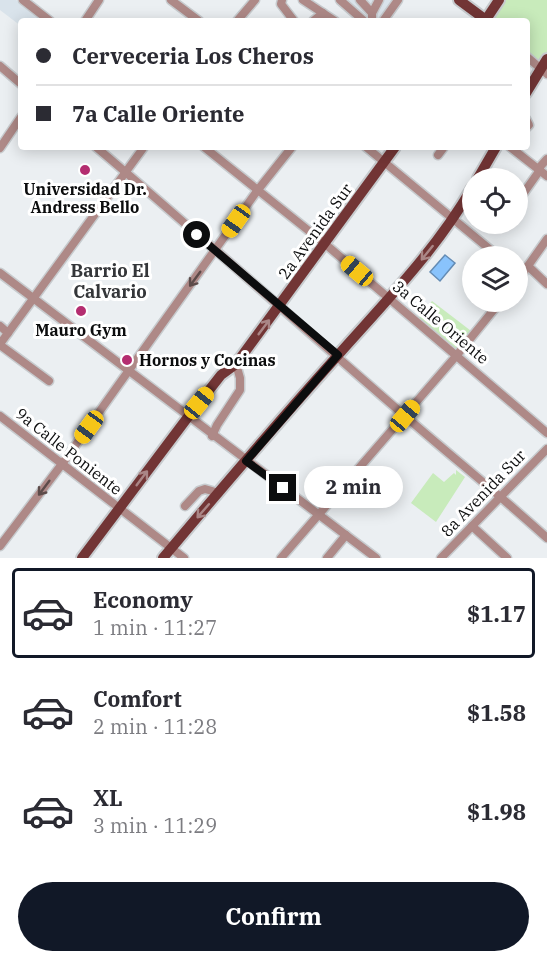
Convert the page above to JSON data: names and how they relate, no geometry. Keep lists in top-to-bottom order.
{
  "streets": {
    "main road": ["2a Avenida Sur"],
    "street": ["3a Calle Oriente", "9a Calle Poniente", "8a Avenida Sur"]
  },
  "crossings": [
    ["2a Avenida Sur", "3a Calle Oriente"],
    ["2a Avenida Sur", "9a Calle Poniente"]
  ],
  "districts": ["Barrio El Calvario"],
  "places": ["Universidad Dr. Andress Bello", "Mauro Gym", "Hornos y Cocinas"],
  "page": {
    "banner": ["Cerveceria Los Cheros", "7a Calle Oriente"],
    "bubble": "2 min",
    "list": [
      {
        "name": "Economy",
        "note": "1 min · 11:27",
        "value": "$1.17"
      },
      {
        "name": "Comfort",
        "note": "2 min · 11:28",
        "value": "$1.58"
      },
      {
        "name": "XL",
        "note": "3 min · 11:29",
        "value": "$1.98"
      }
    ],
    "buttons": "Confirm"
  }
}
